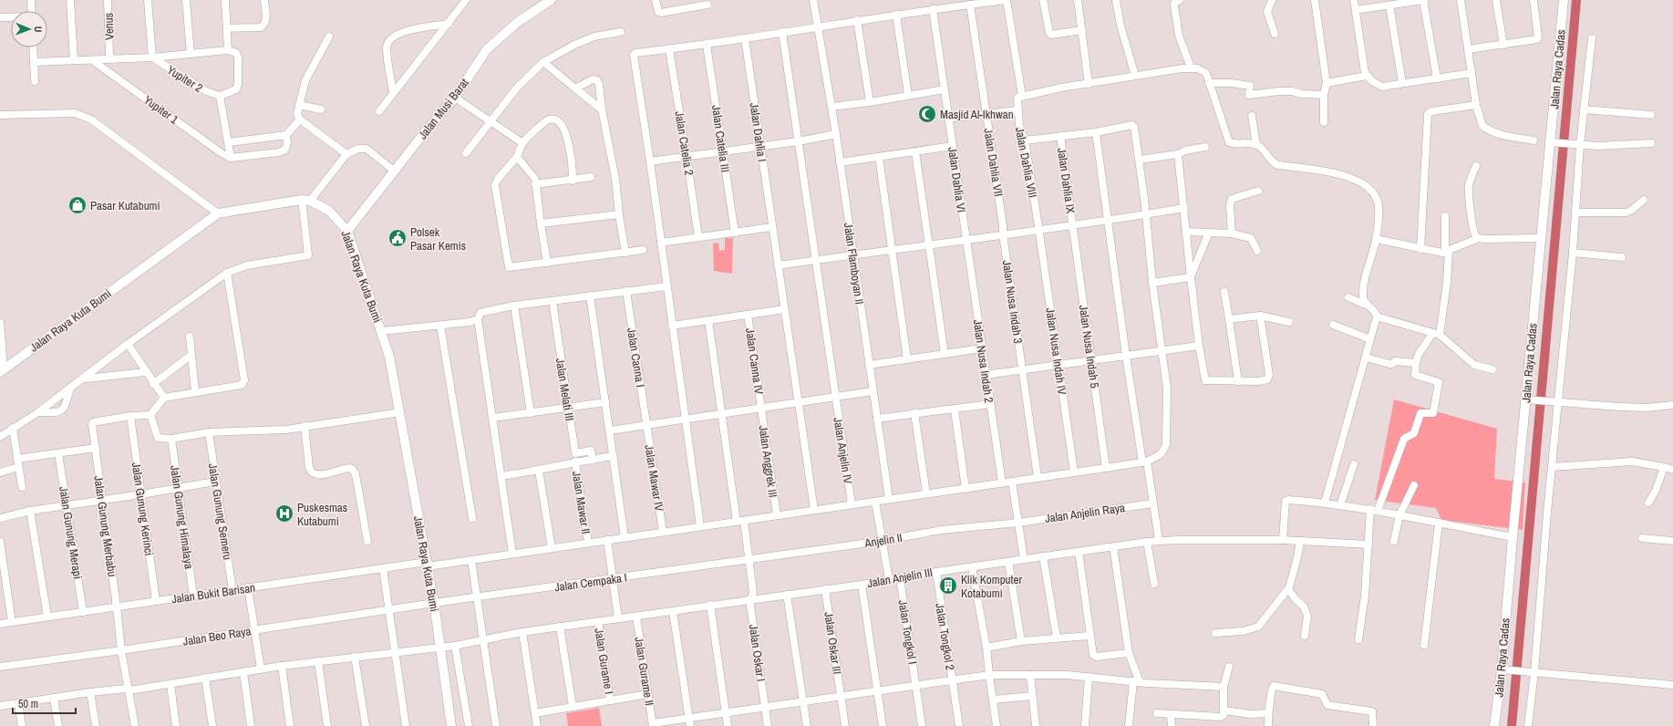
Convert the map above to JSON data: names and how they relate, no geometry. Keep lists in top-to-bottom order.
{
  "streets": {
    "street": [
      "Venus",
      "Jalan Raya Cadas",
      "Yupiter 2",
      "Jalan Musi Barat",
      "Yupiter 1",
      "Jalan Dahlia I",
      "Jalan Catelia III",
      "Jalan Catelia 2",
      "Jalan Dahlia VII",
      "Jalan Dahlia VIII",
      "Jalan Dahlia VI",
      "Jalan Dahlia IX",
      "Jalan Flamboyan II",
      "Jalan Raya Kuta Bumi",
      "Jalan Nusa Indah 3",
      "Jalan Nusa Indah 5",
      "Jalan Nusa Indah IV",
      "Jalan Canna I",
      "Jalan Canna IV",
      "Jalan Nusa Indah 2",
      "Jalan Melati III",
      "Jalan Anjelin IV",
      "Jalan Anggrek III",
      "Jalan Mawar IV",
      "Jalan Mawar II",
      "Jalan Gunung Kerinci",
      "Jalan Gunung Semeru",
      "Jalan Anjelin Raya",
      "Jalan Gunung Himalaya",
      "Jalan Gunung Merbabu",
      "Jalan Gunung Merapi",
      "Anjelin II",
      "Jalan Anjelin III",
      "Jalan Cempaka I",
      "Jalan Bukit Barisan",
      "Jalan Tongkol I",
      "Jalan Beo Raya",
      "Jalan Tongkol 2",
      "Jalan Oskar III",
      "Jalan Oskar I",
      "Jalan Gurame I",
      "Jalan Gurame II"
    ]
  },
  "crossings": [
    ["Jalan Musi Barat", "Jalan Raya Kuta Bumi"],
    ["Jalan Dahlia I", "Jalan Bukit Barisan"],
    ["Jalan Dahlia VII", "Jalan Nusa Indah 3"],
    ["Jalan Dahlia VIII", "Jalan Nusa Indah IV"],
    ["Jalan Dahlia VI", "Jalan Nusa Indah 2"],
    ["Jalan Dahlia IX", "Jalan Nusa Indah 5"],
    ["Jalan Flamboyan II", "Jalan Bukit Barisan"],
    ["Jalan Raya Kuta Bumi", "Jalan Anjelin III"],
    ["Jalan Raya Kuta Bumi", "Jalan Cempaka I"],
    ["Jalan Raya Kuta Bumi", "Jalan Bukit Barisan"],
    ["Jalan Raya Kuta Bumi", "Jalan Beo Raya"],
    ["Jalan Nusa Indah 3", "Jalan Bukit Barisan"],
    ["Jalan Nusa Indah 5", "Jalan Bukit Barisan"],
    ["Jalan Nusa Indah IV", "Jalan Bukit Barisan"],
    ["Jalan Canna I", "Jalan Mawar IV"],
    ["Jalan Canna IV", "Jalan Anggrek III"],
    ["Jalan Nusa Indah 2", "Jalan Bukit Barisan"],
    ["Jalan Anjelin IV", "Jalan Bukit Barisan"],
    ["Jalan Anggrek III", "Jalan Bukit Barisan"],
    ["Jalan Mawar IV", "Jalan Bukit Barisan"],
    ["Jalan Mawar II", "Jalan Bukit Barisan"],
    ["Jalan Gunung Kerinci", "Jalan Gunung Merbabu"],
    ["Jalan Gunung Kerinci", "Jalan Bukit Barisan"],
    ["Jalan Gunung Semeru", "Jalan Bukit Barisan"],
    ["Jalan Anjelin Raya", "Anjelin II"],
    ["Jalan Gunung Himalaya", "Jalan Bukit Barisan"],
    ["Jalan Gunung Merbabu", "Jalan Anjelin III"],
    ["Jalan Gunung Merbabu", "Jalan Bukit Barisan"],
    ["Jalan Gunung Merbabu", "Jalan Beo Raya"],
    ["Jalan Gunung Merapi", "Jalan Bukit Barisan"],
    ["Anjelin II", "Jalan Cempaka I"],
    ["Anjelin II", "Jalan Oskar I"],
    ["Jalan Anjelin III", "Jalan Tongkol I"],
    ["Jalan Anjelin III", "Jalan Tongkol 2"],
    ["Jalan Anjelin III", "Jalan Oskar III"],
    ["Jalan Anjelin III", "Jalan Oskar I"],
    ["Jalan Anjelin III", "Jalan Gurame I"],
    ["Jalan Anjelin III", "Jalan Gurame II"],
    ["Jalan Cempaka I", "Jalan Beo Raya"],
    ["Jalan Cempaka I", "Jalan Oskar I"],
    ["Jalan Bukit Barisan", "Jalan Oskar I"]
  ],
  "places": {
    "mosque": ["Masjid Al-Ikhwan"],
    "shop": ["Pasar Kutabumi"],
    "public building": ["Polsek Pasar Kemis"],
    "hospital": ["Puskesmas Kutabumi"],
    "building": ["Klik Komputer Kotabumi"]
  },
  "scale_bar": "50 m",
  "north": "right"
}
